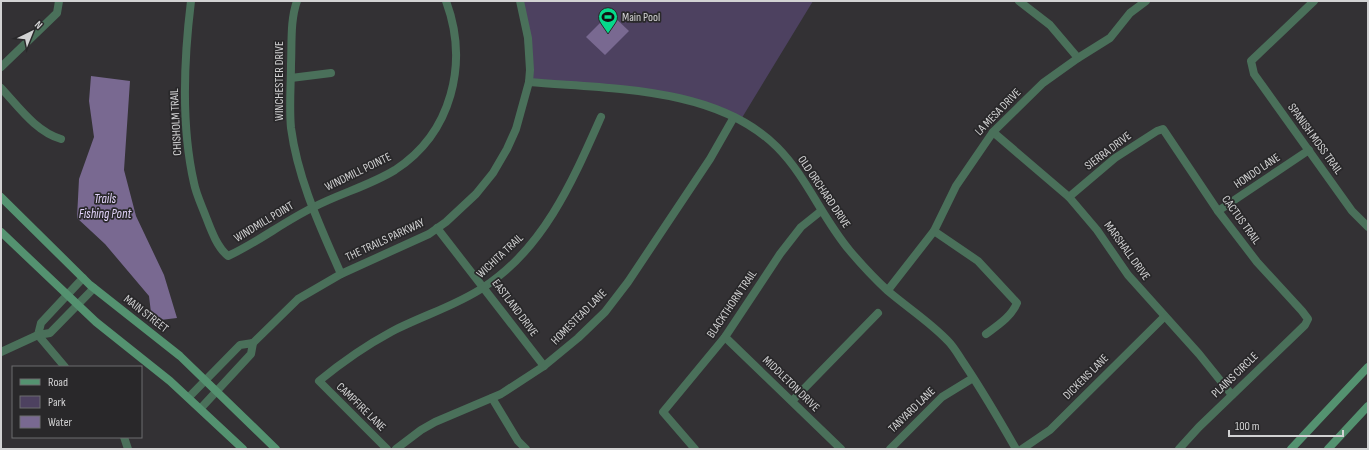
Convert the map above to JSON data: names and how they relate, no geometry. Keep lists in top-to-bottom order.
{
  "streets": {
    "main road": ["MAIN STREET"],
    "street": [
      "WINCHESTER DRIVE",
      "LA MESA DRIVE",
      "CHISHOLM TRAIL",
      "SPANISH MOSS TRAIL",
      "SIERRA DRIVE",
      "HONDO LANE",
      "WINDMILL POINTE",
      "OLD ORCHARD DRIVE",
      "CACTUS TRAIL",
      "WINDMILL POINT",
      "THE TRAILS PARKWAY",
      "MARSHALL DRIVE",
      "WICHITA TRAIL",
      "BLACKTHORN TRAIL",
      "EASTLAND DRIVE",
      "HOMESTEAD LANE",
      "PLAINS CIRCLE",
      "DICKENS LANE",
      "MIDDLETON DRIVE",
      "CAMPFIRE LANE",
      "TANYARD LANE"
    ]
  },
  "crossings": [
    ["WINCHESTER DRIVE", "WINDMILL POINTE"],
    ["WINCHESTER DRIVE", "WINDMILL POINT"],
    ["WINCHESTER DRIVE", "THE TRAILS PARKWAY"],
    ["LA MESA DRIVE", "OLD ORCHARD DRIVE"],
    ["LA MESA DRIVE", "MARSHALL DRIVE"],
    ["CHISHOLM TRAIL", "WINDMILL POINT"],
    ["SPANISH MOSS TRAIL", "HONDO LANE"],
    ["SIERRA DRIVE", "CACTUS TRAIL"],
    ["SIERRA DRIVE", "MARSHALL DRIVE"],
    ["HONDO LANE", "CACTUS TRAIL"],
    ["WINDMILL POINTE", "WINDMILL POINT"],
    ["OLD ORCHARD DRIVE", "THE TRAILS PARKWAY"],
    ["OLD ORCHARD DRIVE", "BLACKTHORN TRAIL"],
    ["OLD ORCHARD DRIVE", "HOMESTEAD LANE"],
    ["OLD ORCHARD DRIVE", "TANYARD LANE"],
    ["CACTUS TRAIL", "PLAINS CIRCLE"],
    ["THE TRAILS PARKWAY", "EASTLAND DRIVE"],
    ["THE TRAILS PARKWAY", "MAIN STREET"],
    ["MARSHALL DRIVE", "PLAINS CIRCLE"],
    ["MARSHALL DRIVE", "DICKENS LANE"],
    ["WICHITA TRAIL", "EASTLAND DRIVE"],
    ["WICHITA TRAIL", "CAMPFIRE LANE"],
    ["BLACKTHORN TRAIL", "MIDDLETON DRIVE"],
    ["EASTLAND DRIVE", "HOMESTEAD LANE"]
  ],
  "water": ["Trails Fishing Pont"],
  "places": {
    "sports": ["Main Pool"]
  },
  "legend": ["Road", "Park", "Water"],
  "scale_bar": "100 m",
  "north": "top right"
}
